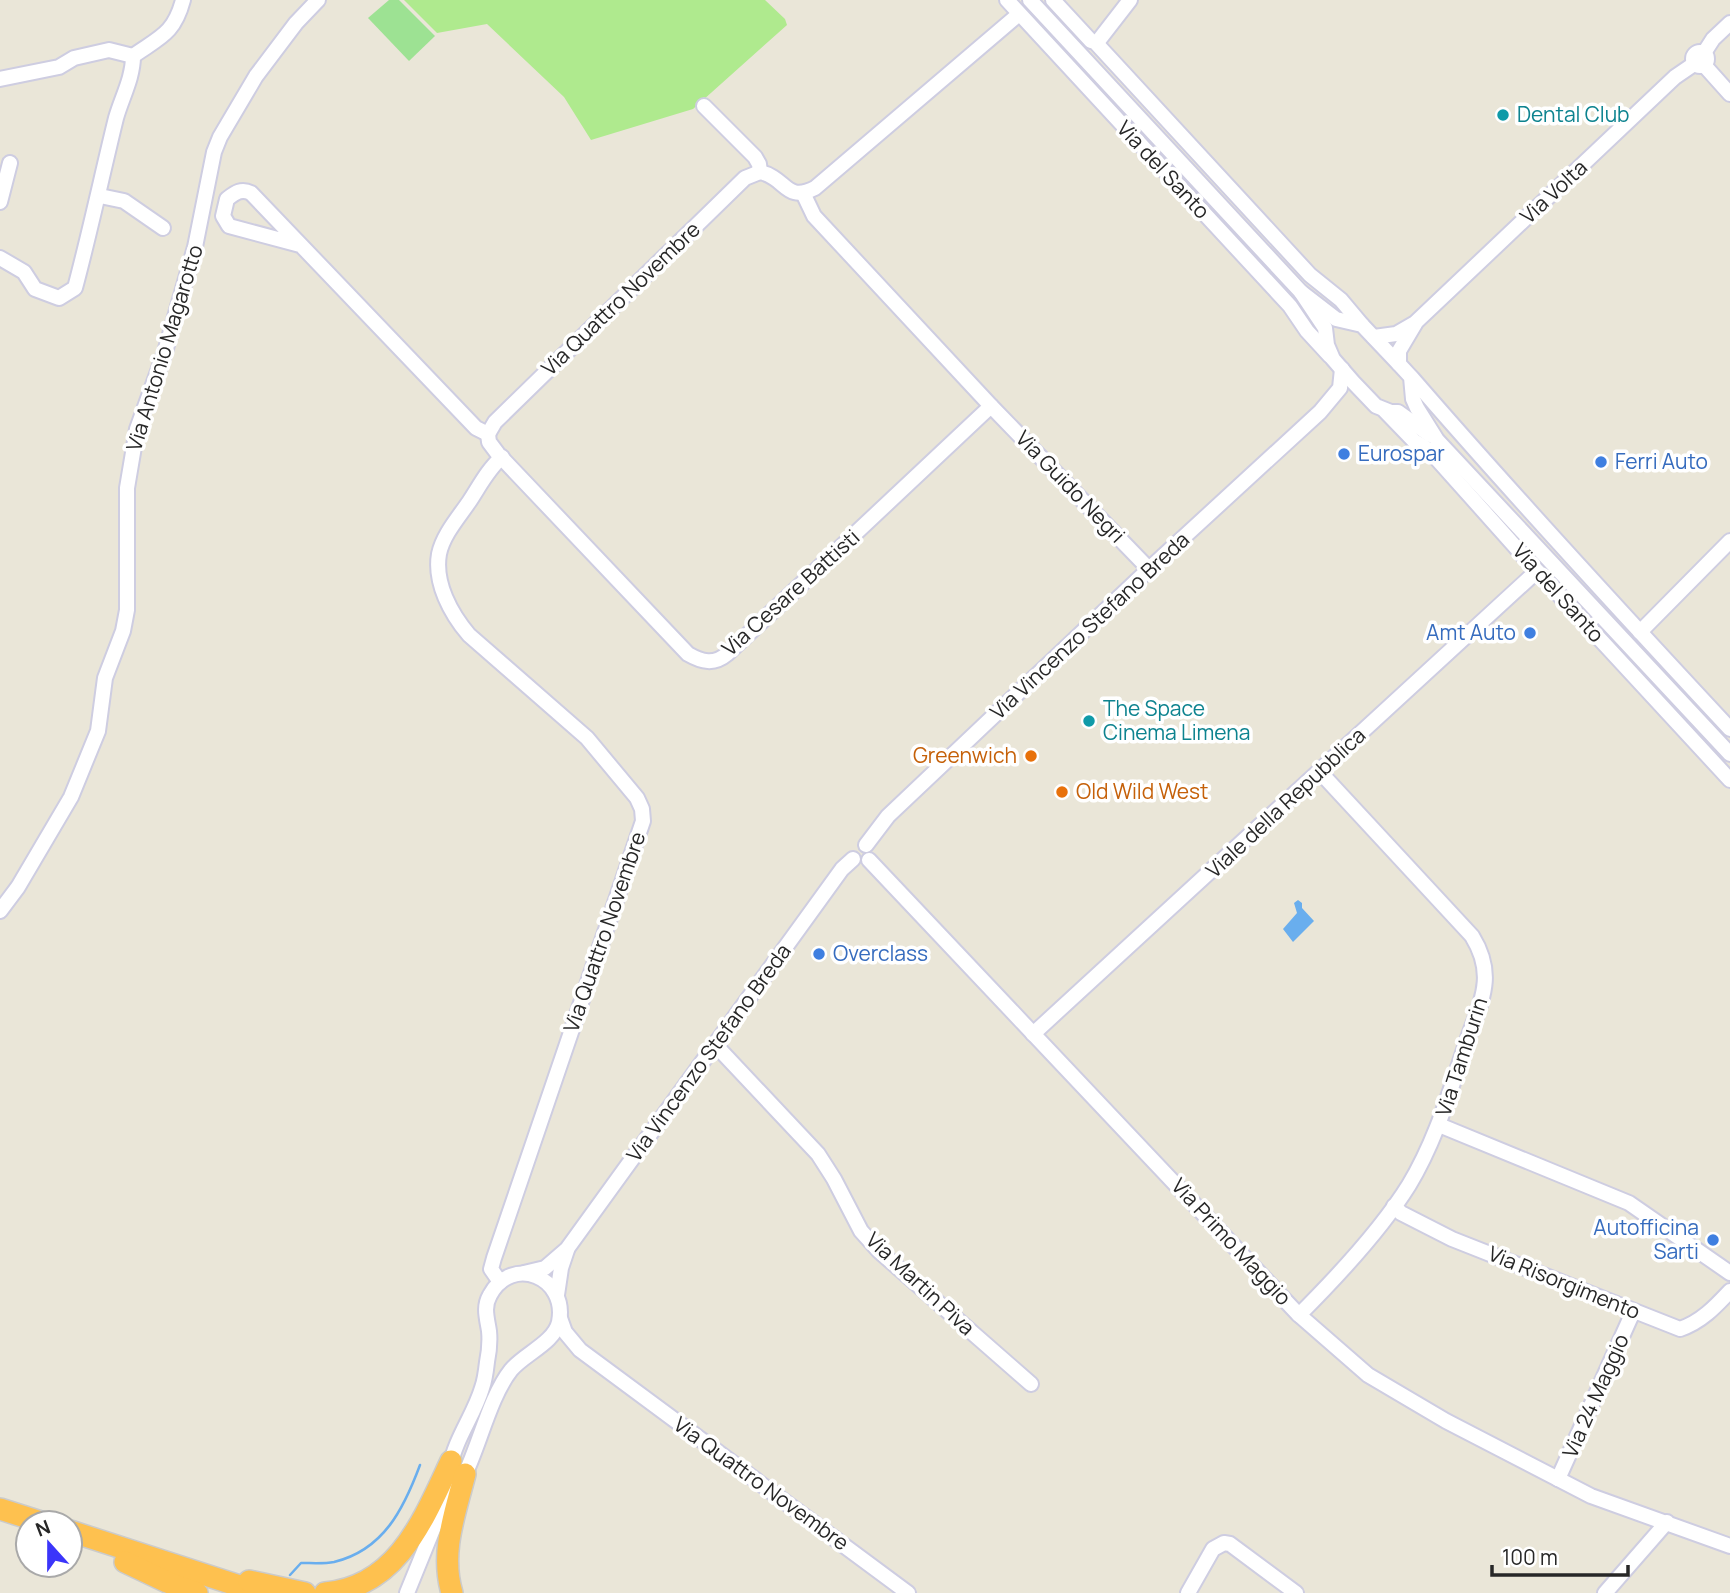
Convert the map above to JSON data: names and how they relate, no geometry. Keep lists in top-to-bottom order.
{
  "streets": {
    "street": [
      "Via del Santo",
      "Via Volta",
      "Via Quattro Novembre",
      "Via Antonio Magarotto",
      "Via Guido Negri",
      "Via Cesare Battisti",
      "Via Vincenzo Stefano Breda",
      "Viale della Repubblica",
      "Via Tamburin",
      "Via Primo Maggio",
      "Via Risorgimento",
      "Via Martin Piva",
      "Via 24 Maggio"
    ]
  },
  "crossings": [
    ["Via del Santo", "Via Vincenzo Stefano Breda"],
    ["Via del Santo", "Viale della Repubblica"],
    ["Via Quattro Novembre", "Via Cesare Battisti"],
    ["Via Quattro Novembre", "Via Vincenzo Stefano Breda"],
    ["Via Guido Negri", "Via Cesare Battisti"],
    ["Via Guido Negri", "Via Vincenzo Stefano Breda"],
    ["Via Vincenzo Stefano Breda", "Via Primo Maggio"],
    ["Via Vincenzo Stefano Breda", "Via Martin Piva"],
    ["Viale della Repubblica", "Via Tamburin"],
    ["Viale della Repubblica", "Via Primo Maggio"],
    ["Via Tamburin", "Via Primo Maggio"],
    ["Via Tamburin", "Via Risorgimento"],
    ["Via Primo Maggio", "Via 24 Maggio"],
    ["Via Risorgimento", "Via 24 Maggio"]
  ],
  "places": [
    "Dental Club",
    "Eurospar",
    "Ferri Auto",
    "Amt Auto",
    "The Space Cinema Limena",
    "Greenwich",
    "Old Wild West",
    "Overclass",
    "Autofficina Sarti"
  ],
  "scale_bar": "100 m",
  "north": "top"
}
